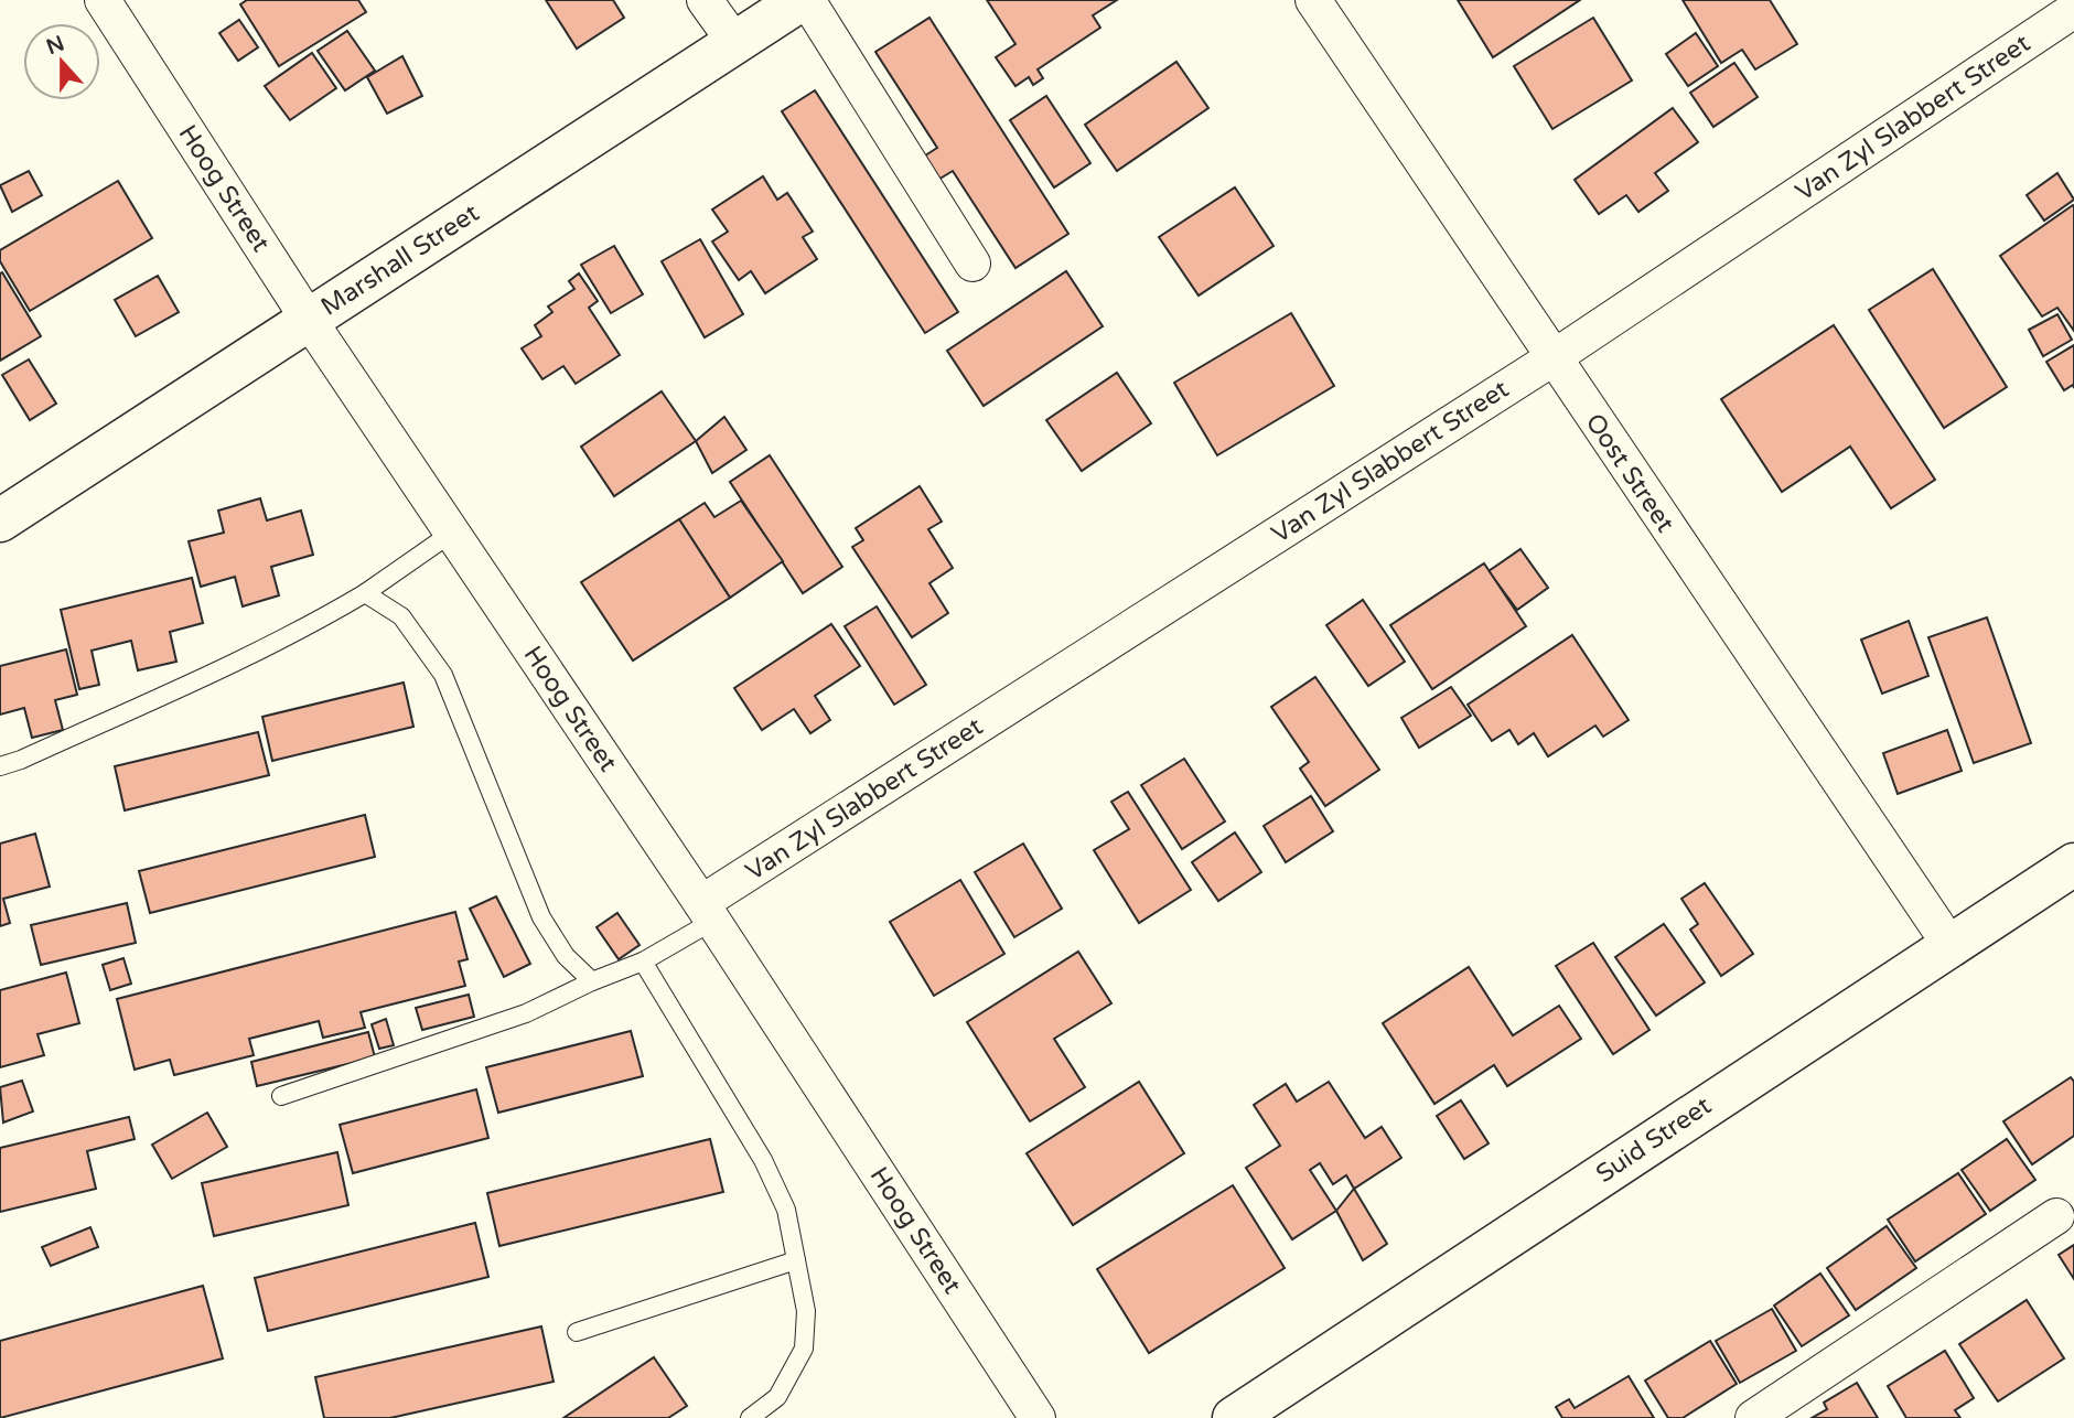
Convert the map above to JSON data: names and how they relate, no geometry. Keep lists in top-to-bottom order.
{
  "streets": {
    "street": [
      "Van Zyl Slabbert Street",
      "Hoog Street",
      "Marshall Street",
      "Oost Street",
      "Suid Street"
    ]
  },
  "crossings": [
    ["Van Zyl Slabbert Street", "Hoog Street"],
    ["Van Zyl Slabbert Street", "Oost Street"],
    ["Hoog Street", "Marshall Street"],
    ["Oost Street", "Suid Street"]
  ],
  "north": "top"
}
